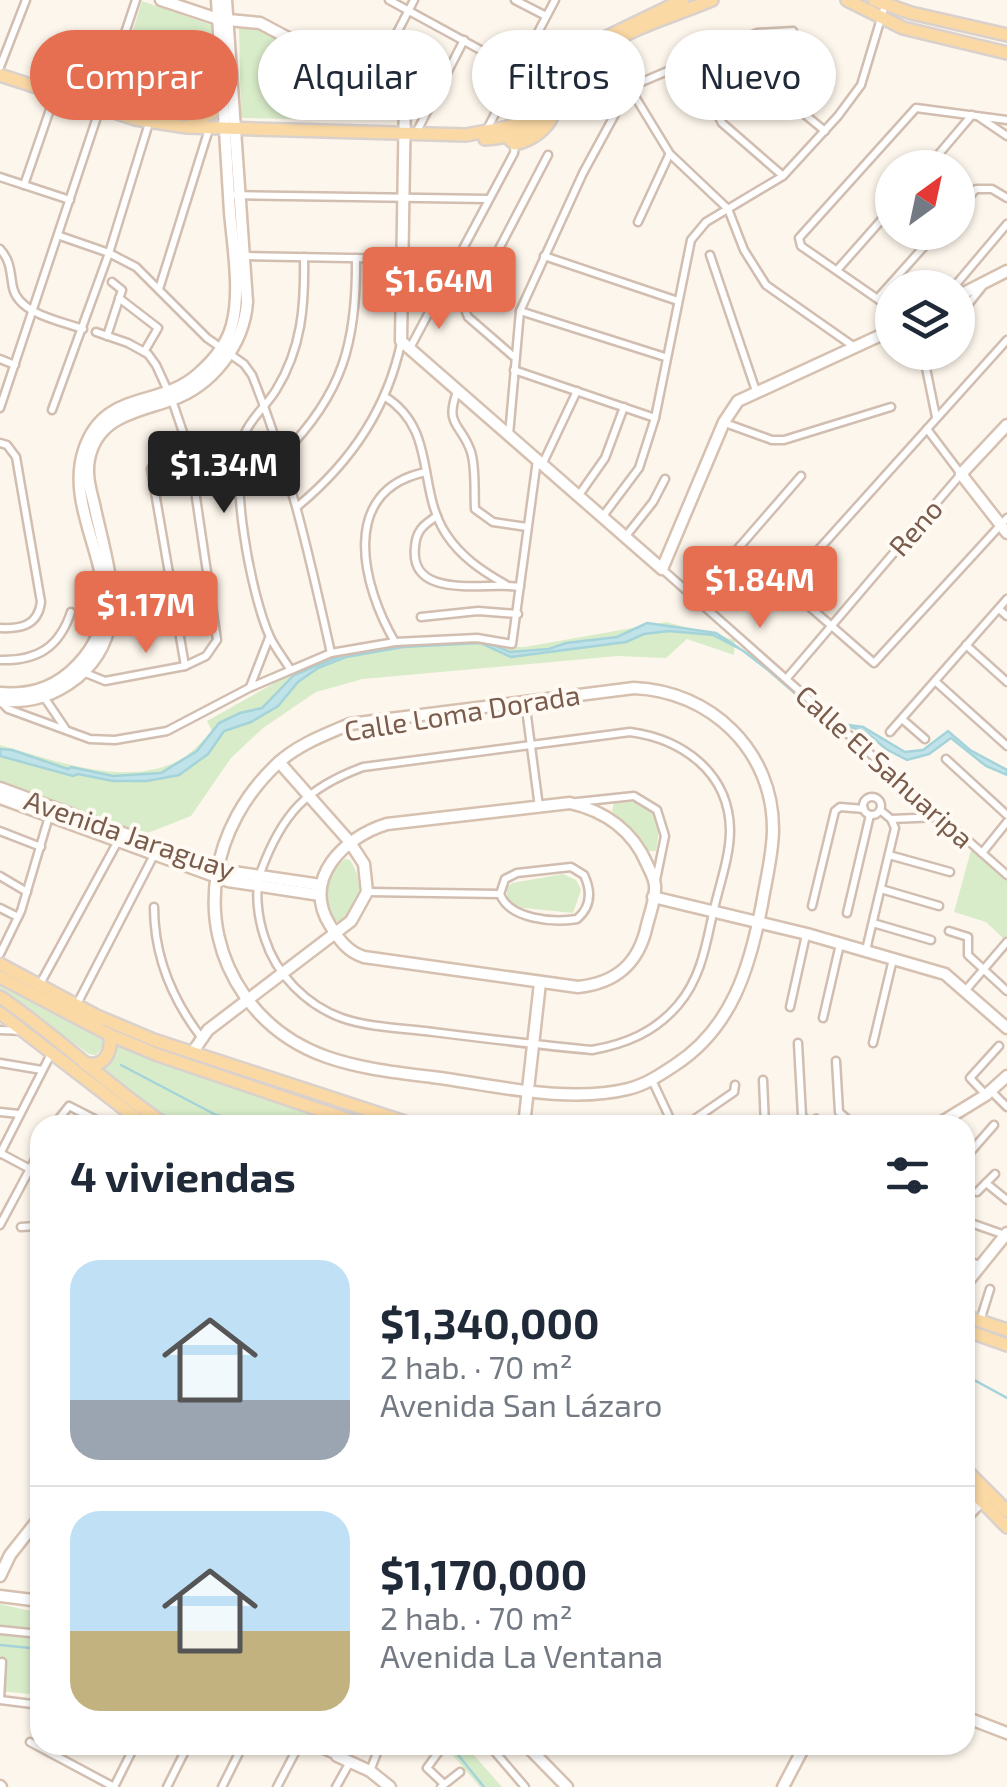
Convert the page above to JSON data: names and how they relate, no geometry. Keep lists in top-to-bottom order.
{
  "streets": {
    "street": [
      "Reno",
      "Calle Loma Dorada",
      "Calle El Sahuaripa",
      "Avenida Jaraguay"
    ]
  },
  "crossings": [
    ["Reno", "Calle El Sahuaripa"],
    ["Calle Loma Dorada", "Avenida Jaraguay"]
  ],
  "north": "top right",
  "page": {
    "chip": [
      "Comprar",
      "Alquilar",
      "Filtros",
      "Nuevo"
    ],
    "price": [
      "$1.64M",
      "$1.34M",
      "$1.84M",
      "$1.17M"
    ],
    "heading": "4 viviendas",
    "list": [
      {
        "name": "$1,340,000",
        "note": "2 hab. · 70 m² · Avenida San Lázaro"
      },
      {
        "name": "$1,170,000",
        "note": "2 hab. · 70 m² · Avenida La Ventana"
      }
    ]
  }
}
